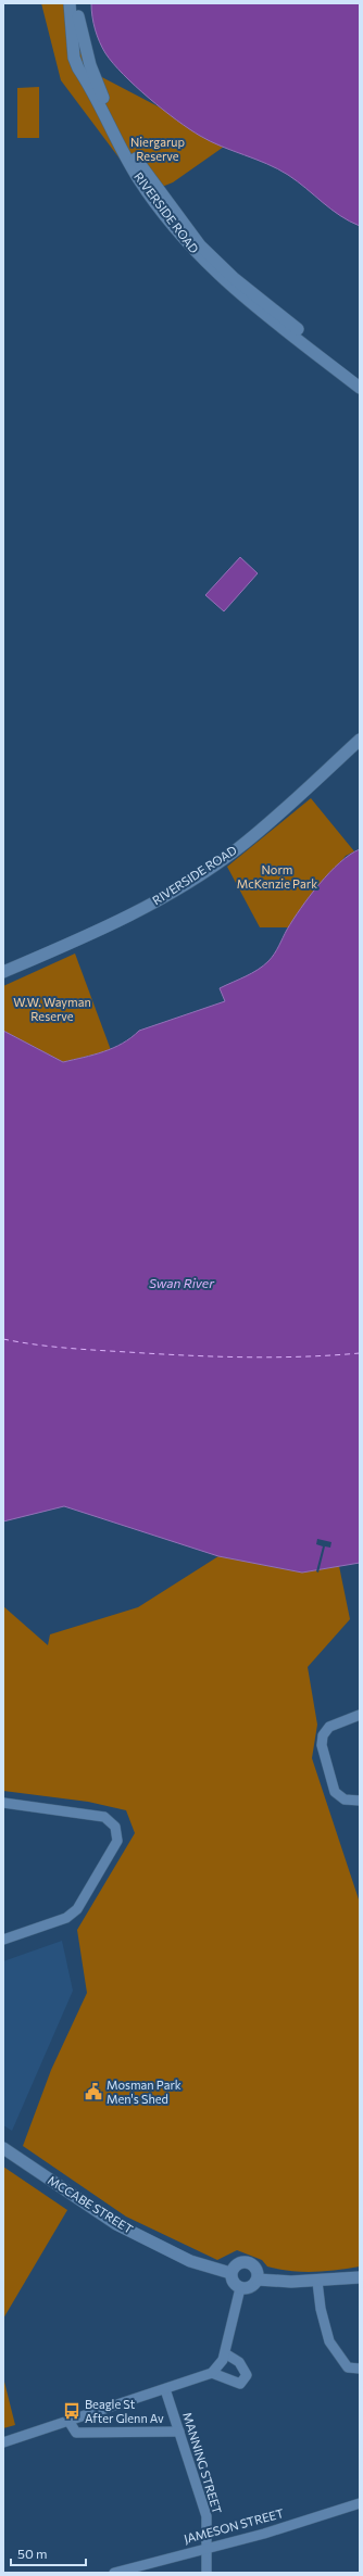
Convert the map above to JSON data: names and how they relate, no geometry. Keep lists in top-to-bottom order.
{
  "streets": {
    "street": [
      "RIVERSIDE ROAD",
      "MCCABE STREET",
      "MANNING STREET",
      "JAMESON STREET"
    ]
  },
  "crossings": [
    ["MANNING STREET", "JAMESON STREET"]
  ],
  "water": ["Swan River"],
  "parks": ["Niergarup Reserve", "Norm McKenzie Park", "W.W. Wayman Reserve"],
  "places": {
    "public building": ["Mosman Park Men's Shed"],
    "bus stop": ["Beagle St After Glenn Av"]
  },
  "scale_bar": "50 m"
}
